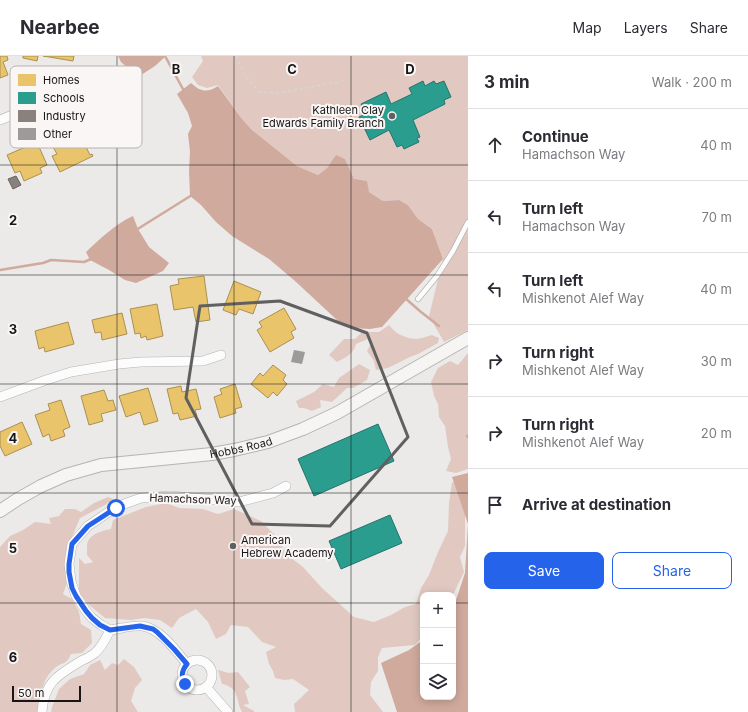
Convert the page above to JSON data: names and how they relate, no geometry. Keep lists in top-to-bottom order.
{
  "streets": {
    "street": ["Hobbs Road", "Hamachson Way"]
  },
  "places": ["Kathleen Clay Edwards Family Branch", "American Hebrew Academy"],
  "legend": [
    "Homes",
    "Schools",
    "Industry",
    "Other"
  ],
  "scale_bar": "50 m",
  "page": {
    "header": "Nearbee",
    "nav": ["Map", "Layers", "Share"],
    "heading": ["3 min", "Walk · 200 m"],
    "list": [
      ["Continue", "Hamachson Way", "40 m"],
      ["Turn left", "Hamachson Way", "70 m"],
      ["Turn left", "Mishkenot Alef Way", "40 m"],
      ["Turn right", "Mishkenot Alef Way", "30 m"],
      ["Turn right", "Mishkenot Alef Way", "20 m"],
      "Arrive at destination"
    ],
    "buttons": ["Save", "Share"],
    "map_buttons": ["+", "−"],
    "scale": "50 m"
  },
  "grid": {
    "columns": ["B", "C", "D"],
    "rows": [
      "2",
      "3",
      "4",
      "5",
      "6"
    ]
  }
}
